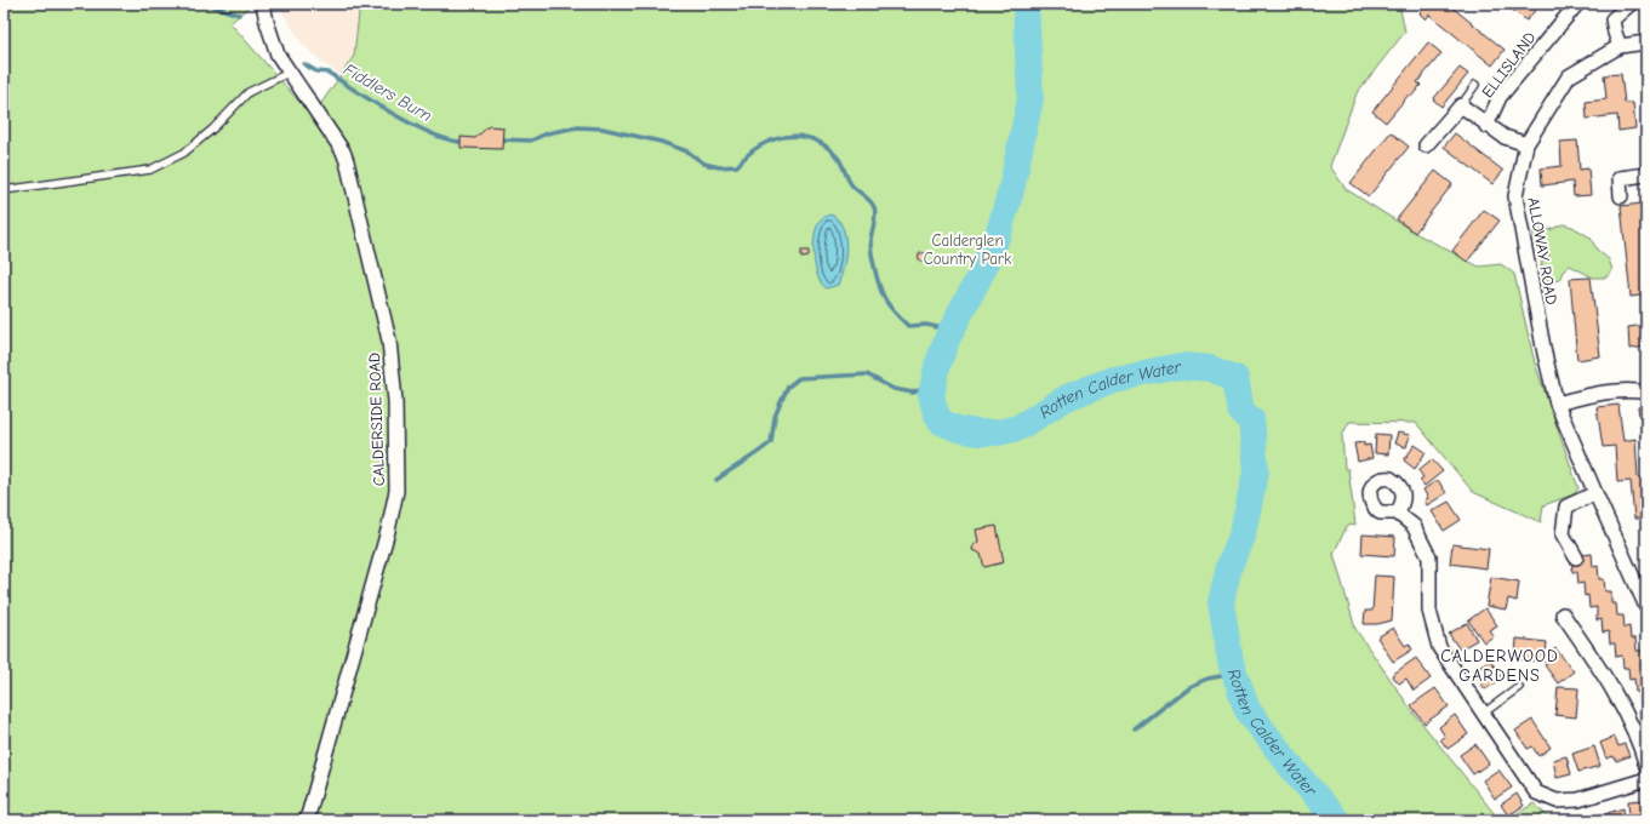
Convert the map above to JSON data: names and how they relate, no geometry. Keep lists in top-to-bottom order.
{
  "streets": {
    "street": ["ELLISLAND", "ALLOWAY ROAD", "CALDERSIDE ROAD"]
  },
  "crossings": [
    ["ELLISLAND", "ALLOWAY ROAD"]
  ],
  "districts": ["CALDERWOOD GARDENS"],
  "water": ["Fiddlers Burn", "Rotten Calder Water"],
  "parks": ["Calderglen Country Park"]
}
